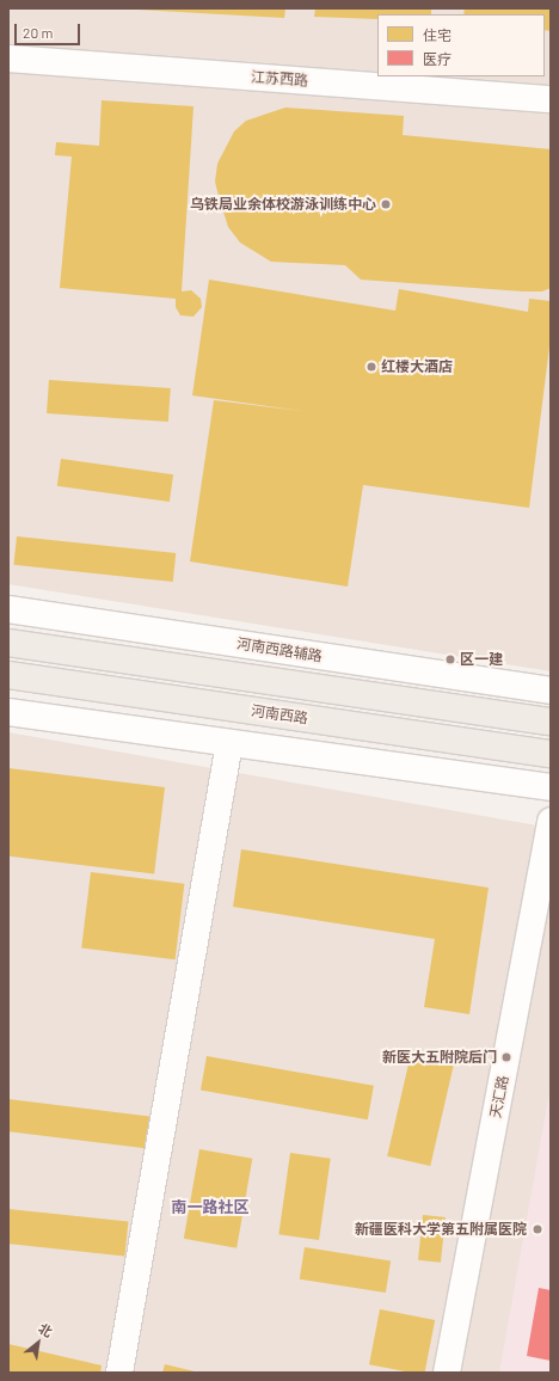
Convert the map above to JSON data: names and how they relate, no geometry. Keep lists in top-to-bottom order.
{
  "streets": {
    "main road": ["河南西路"],
    "street": ["江苏西路", "河南西路辅路", "天汇路"]
  },
  "districts": ["南一路社区"],
  "places": [
    "乌铁局业余体校游泳训练中心",
    "红楼大酒店",
    "区一建",
    "新医大五附院后门",
    "新疆医科大学第五附属医院"
  ],
  "legend": ["住宅", "医疗"],
  "scale_bar": "20 m",
  "north": "top right"
}
